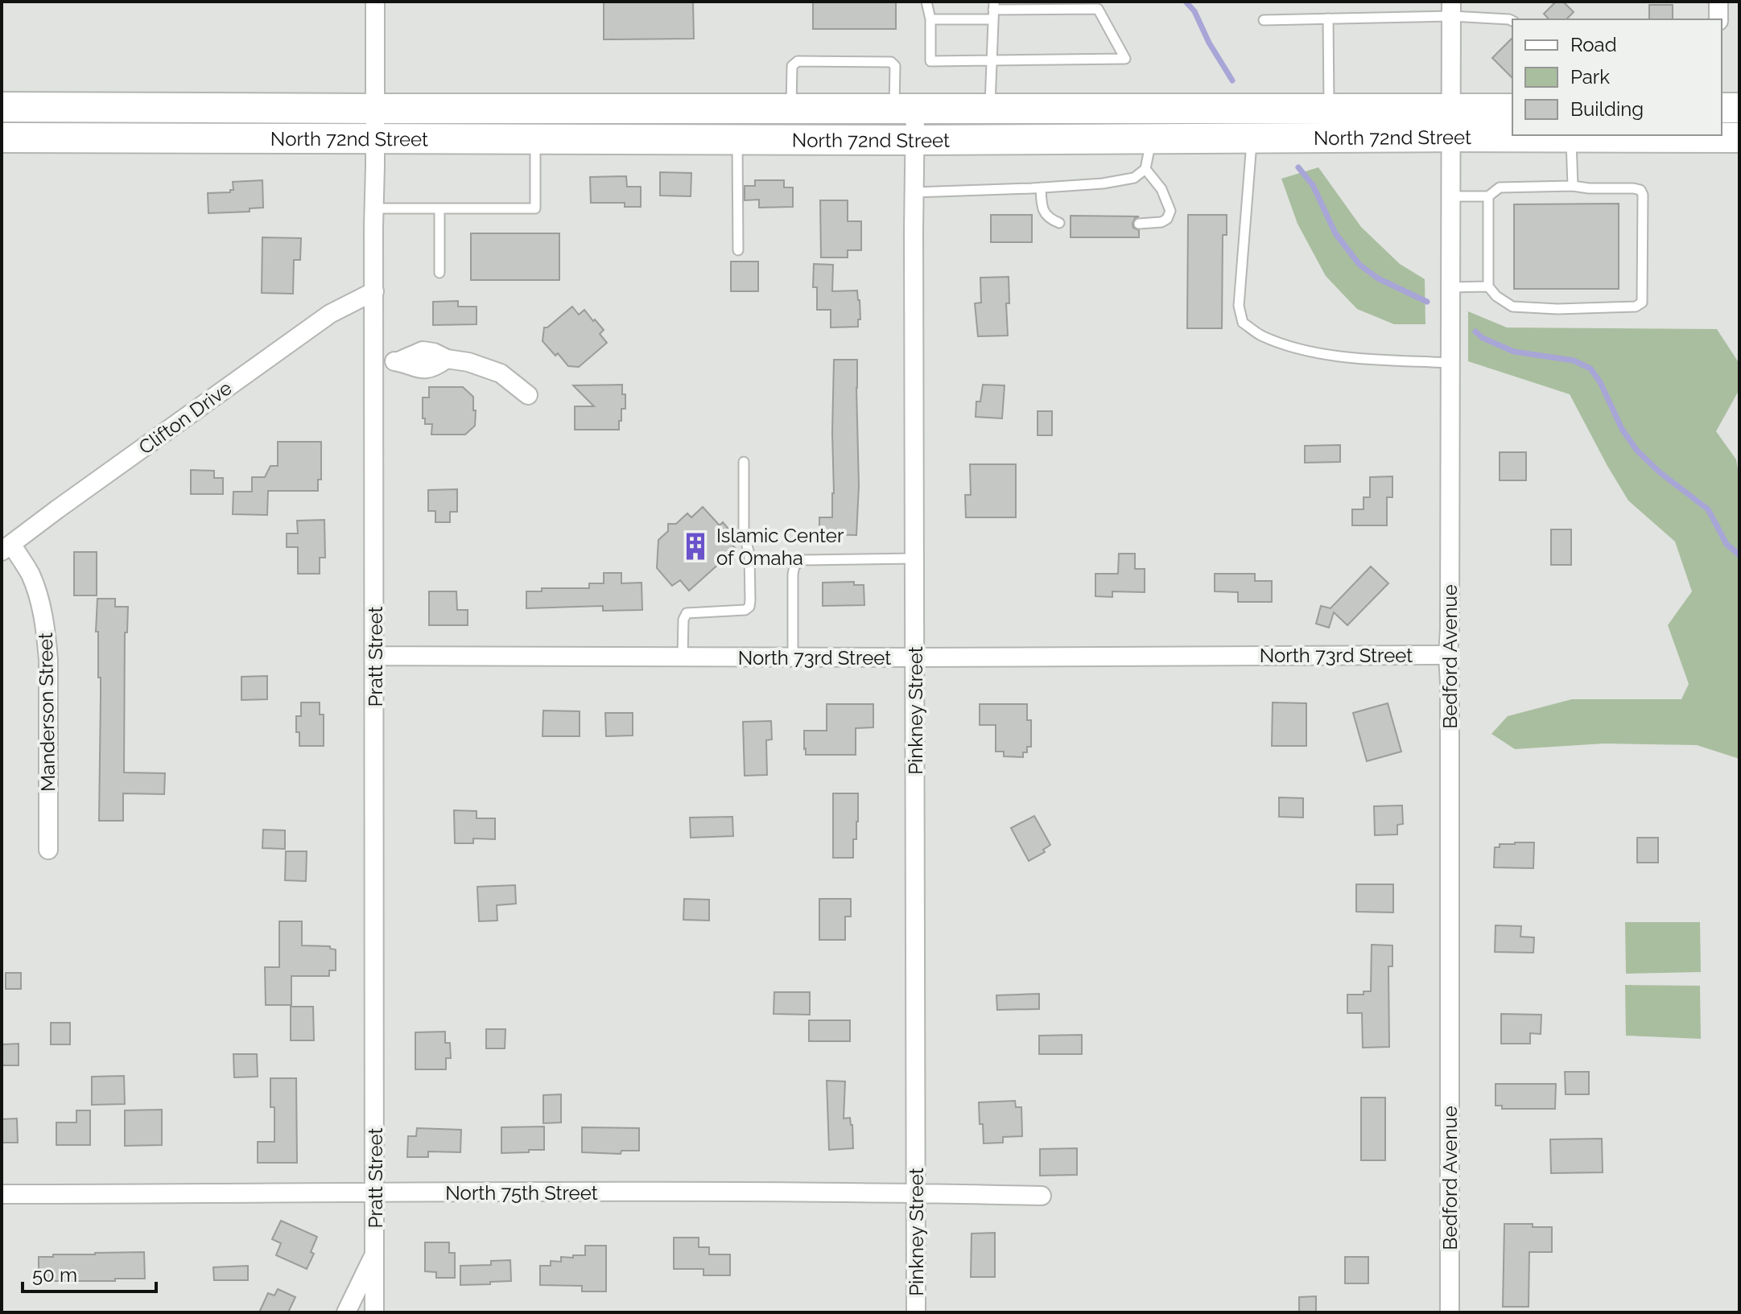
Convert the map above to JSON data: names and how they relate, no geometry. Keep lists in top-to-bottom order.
{
  "streets": {
    "main road": ["North 72nd Street"],
    "street": [
      "Clifton Drive",
      "North 73rd Street",
      "Pratt Street",
      "Bedford Avenue",
      "Pinkney Street",
      "Manderson Street",
      "North 75th Street"
    ]
  },
  "crossings": [
    ["North 72nd Street", "Pratt Street"],
    ["North 72nd Street", "Bedford Avenue"],
    ["North 72nd Street", "Pinkney Street"],
    ["Clifton Drive", "Pratt Street"],
    ["Clifton Drive", "Manderson Street"],
    ["North 73rd Street", "Pratt Street"],
    ["North 73rd Street", "Bedford Avenue"],
    ["North 73rd Street", "Pinkney Street"],
    ["Pratt Street", "North 75th Street"],
    ["Pinkney Street", "North 75th Street"]
  ],
  "places": {
    "building": ["Islamic Center of Omaha"]
  },
  "legend": ["Road", "Park", "Building"],
  "scale_bar": "50 m"
}
